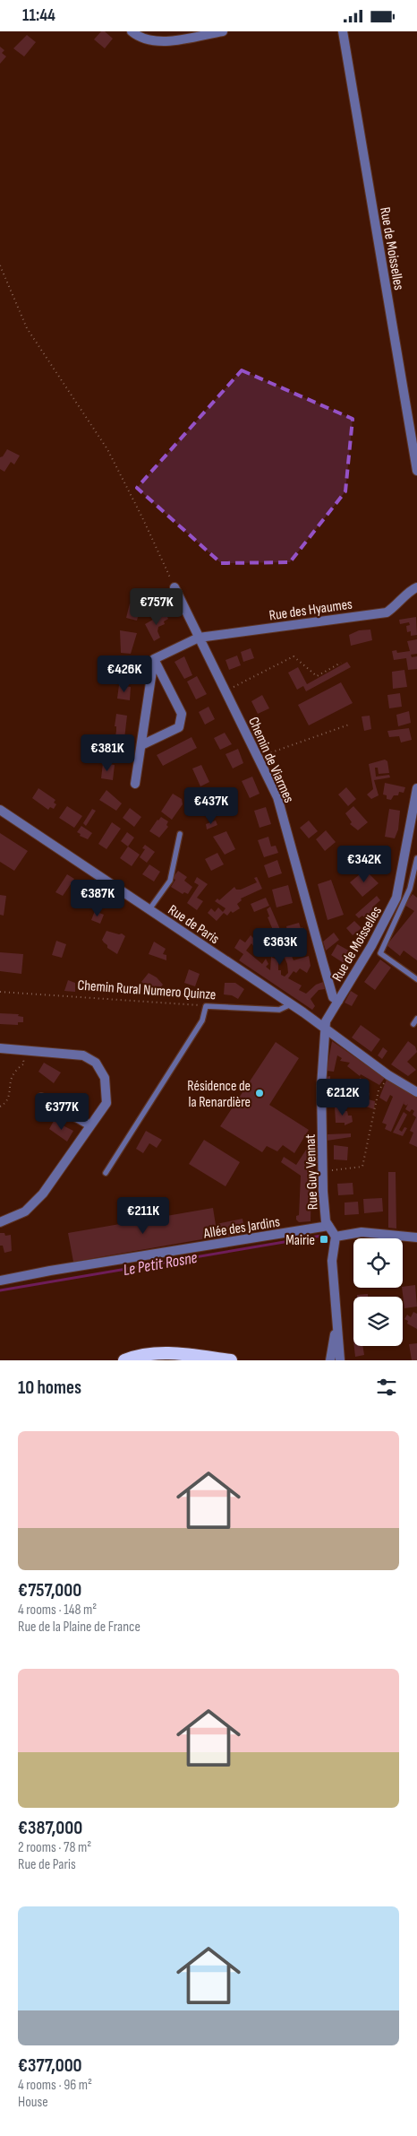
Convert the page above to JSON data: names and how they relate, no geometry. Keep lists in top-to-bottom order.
{
  "streets": {
    "street": [
      "Rue de Moisselles",
      "Rue des Hyaumes",
      "Chemin de Viarmes",
      "Rue de Paris",
      "Rue Guy Vennat",
      "Allée des Jardins"
    ],
    "lane": ["Chemin Rural Numero Quinze"]
  },
  "crossings": [
    ["Rue de Moisselles", "Chemin de Viarmes"],
    ["Rue de Moisselles", "Rue de Paris"],
    ["Rue de Moisselles", "Rue Guy Vennat"],
    ["Rue des Hyaumes", "Chemin de Viarmes"],
    ["Rue de Paris", "Chemin Rural Numero Quinze"],
    ["Rue de Paris", "Rue Guy Vennat"],
    ["Rue Guy Vennat", "Allée des Jardins"]
  ],
  "water": ["Le Petit Rosne"],
  "places": {
    "other": ["Résidence de la Renardière"],
    "transit": ["Mairie"]
  },
  "page": {
    "status": "11:44",
    "price": [
      "€757K",
      "€426K",
      "€381K",
      "€437K",
      "€342K",
      "€387K",
      "€363K",
      "€212K",
      "€377K",
      "€211K"
    ],
    "heading": "10 homes",
    "list": [
      {
        "name": "€757,000",
        "note": "4 rooms · 148 m² · Rue de la Plaine de France"
      },
      {
        "name": "€387,000",
        "note": "2 rooms · 78 m² · Rue de Paris"
      },
      {
        "name": "€377,000",
        "note": "4 rooms · 96 m² · House"
      }
    ]
  }
}
